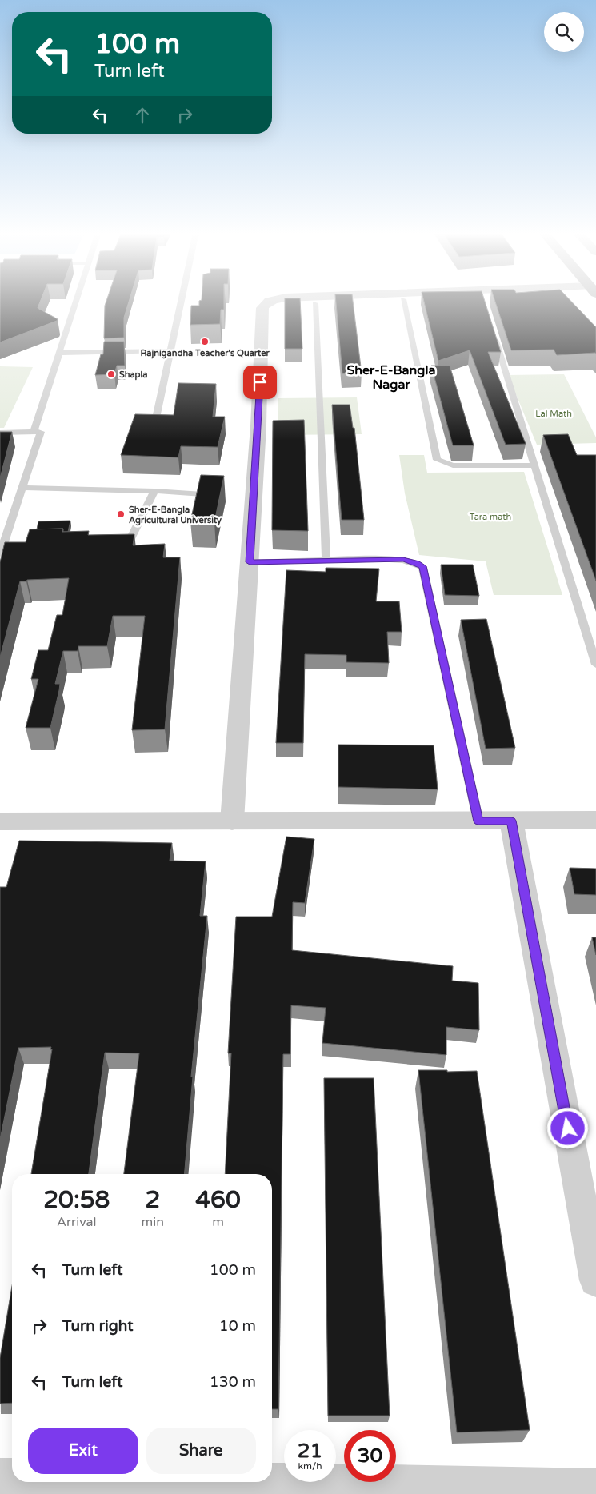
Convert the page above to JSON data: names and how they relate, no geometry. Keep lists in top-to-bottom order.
{
  "districts": ["Sher-E-Bangla Nagar"],
  "parks": ["Lal Math", "Tara math"],
  "places": ["Rajnigandha Teacher's Quarter", "Shapla", "Sher-E-Bangla Agricultural University"],
  "page": {
    "turn": ["100 m", "Turn left"],
    "eta": [
      "20:58",
      "Arrival",
      "2",
      "min",
      "460",
      "m"
    ],
    "list": [
      {
        "name": "Turn left",
        "value": "100 m"
      },
      {
        "name": "Turn right",
        "value": "10 m"
      },
      {
        "name": "Turn left",
        "value": "130 m"
      }
    ],
    "buttons": ["Exit", "Share"],
    "speed": "21 km/h",
    "limit": "30"
  }
}
